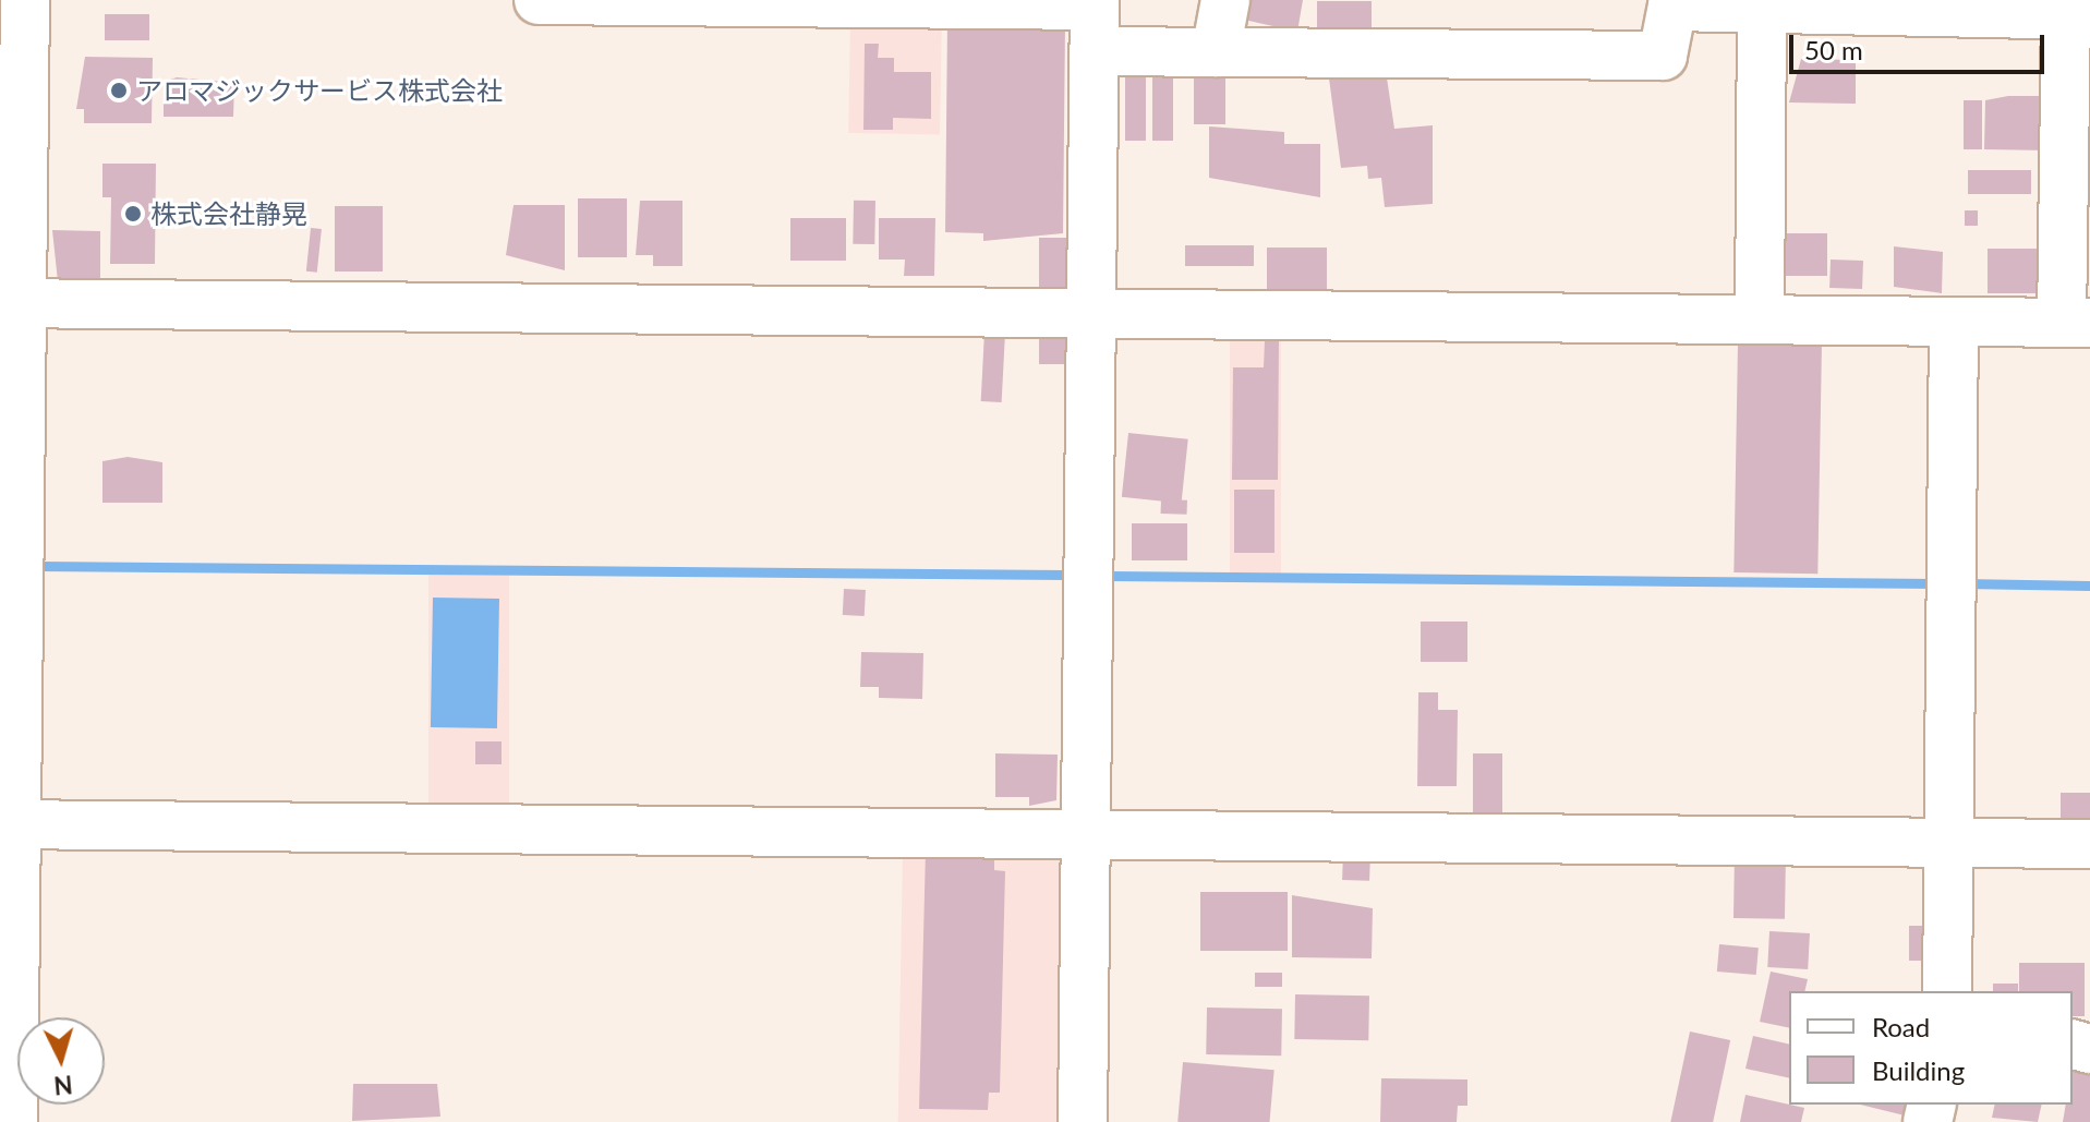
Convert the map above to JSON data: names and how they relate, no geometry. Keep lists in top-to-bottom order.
{
  "places": ["アロマジックサービス株式会社", "株式会社静晃"],
  "legend": ["Road", "Building"],
  "scale_bar": "50 m",
  "north": "bottom"
}
